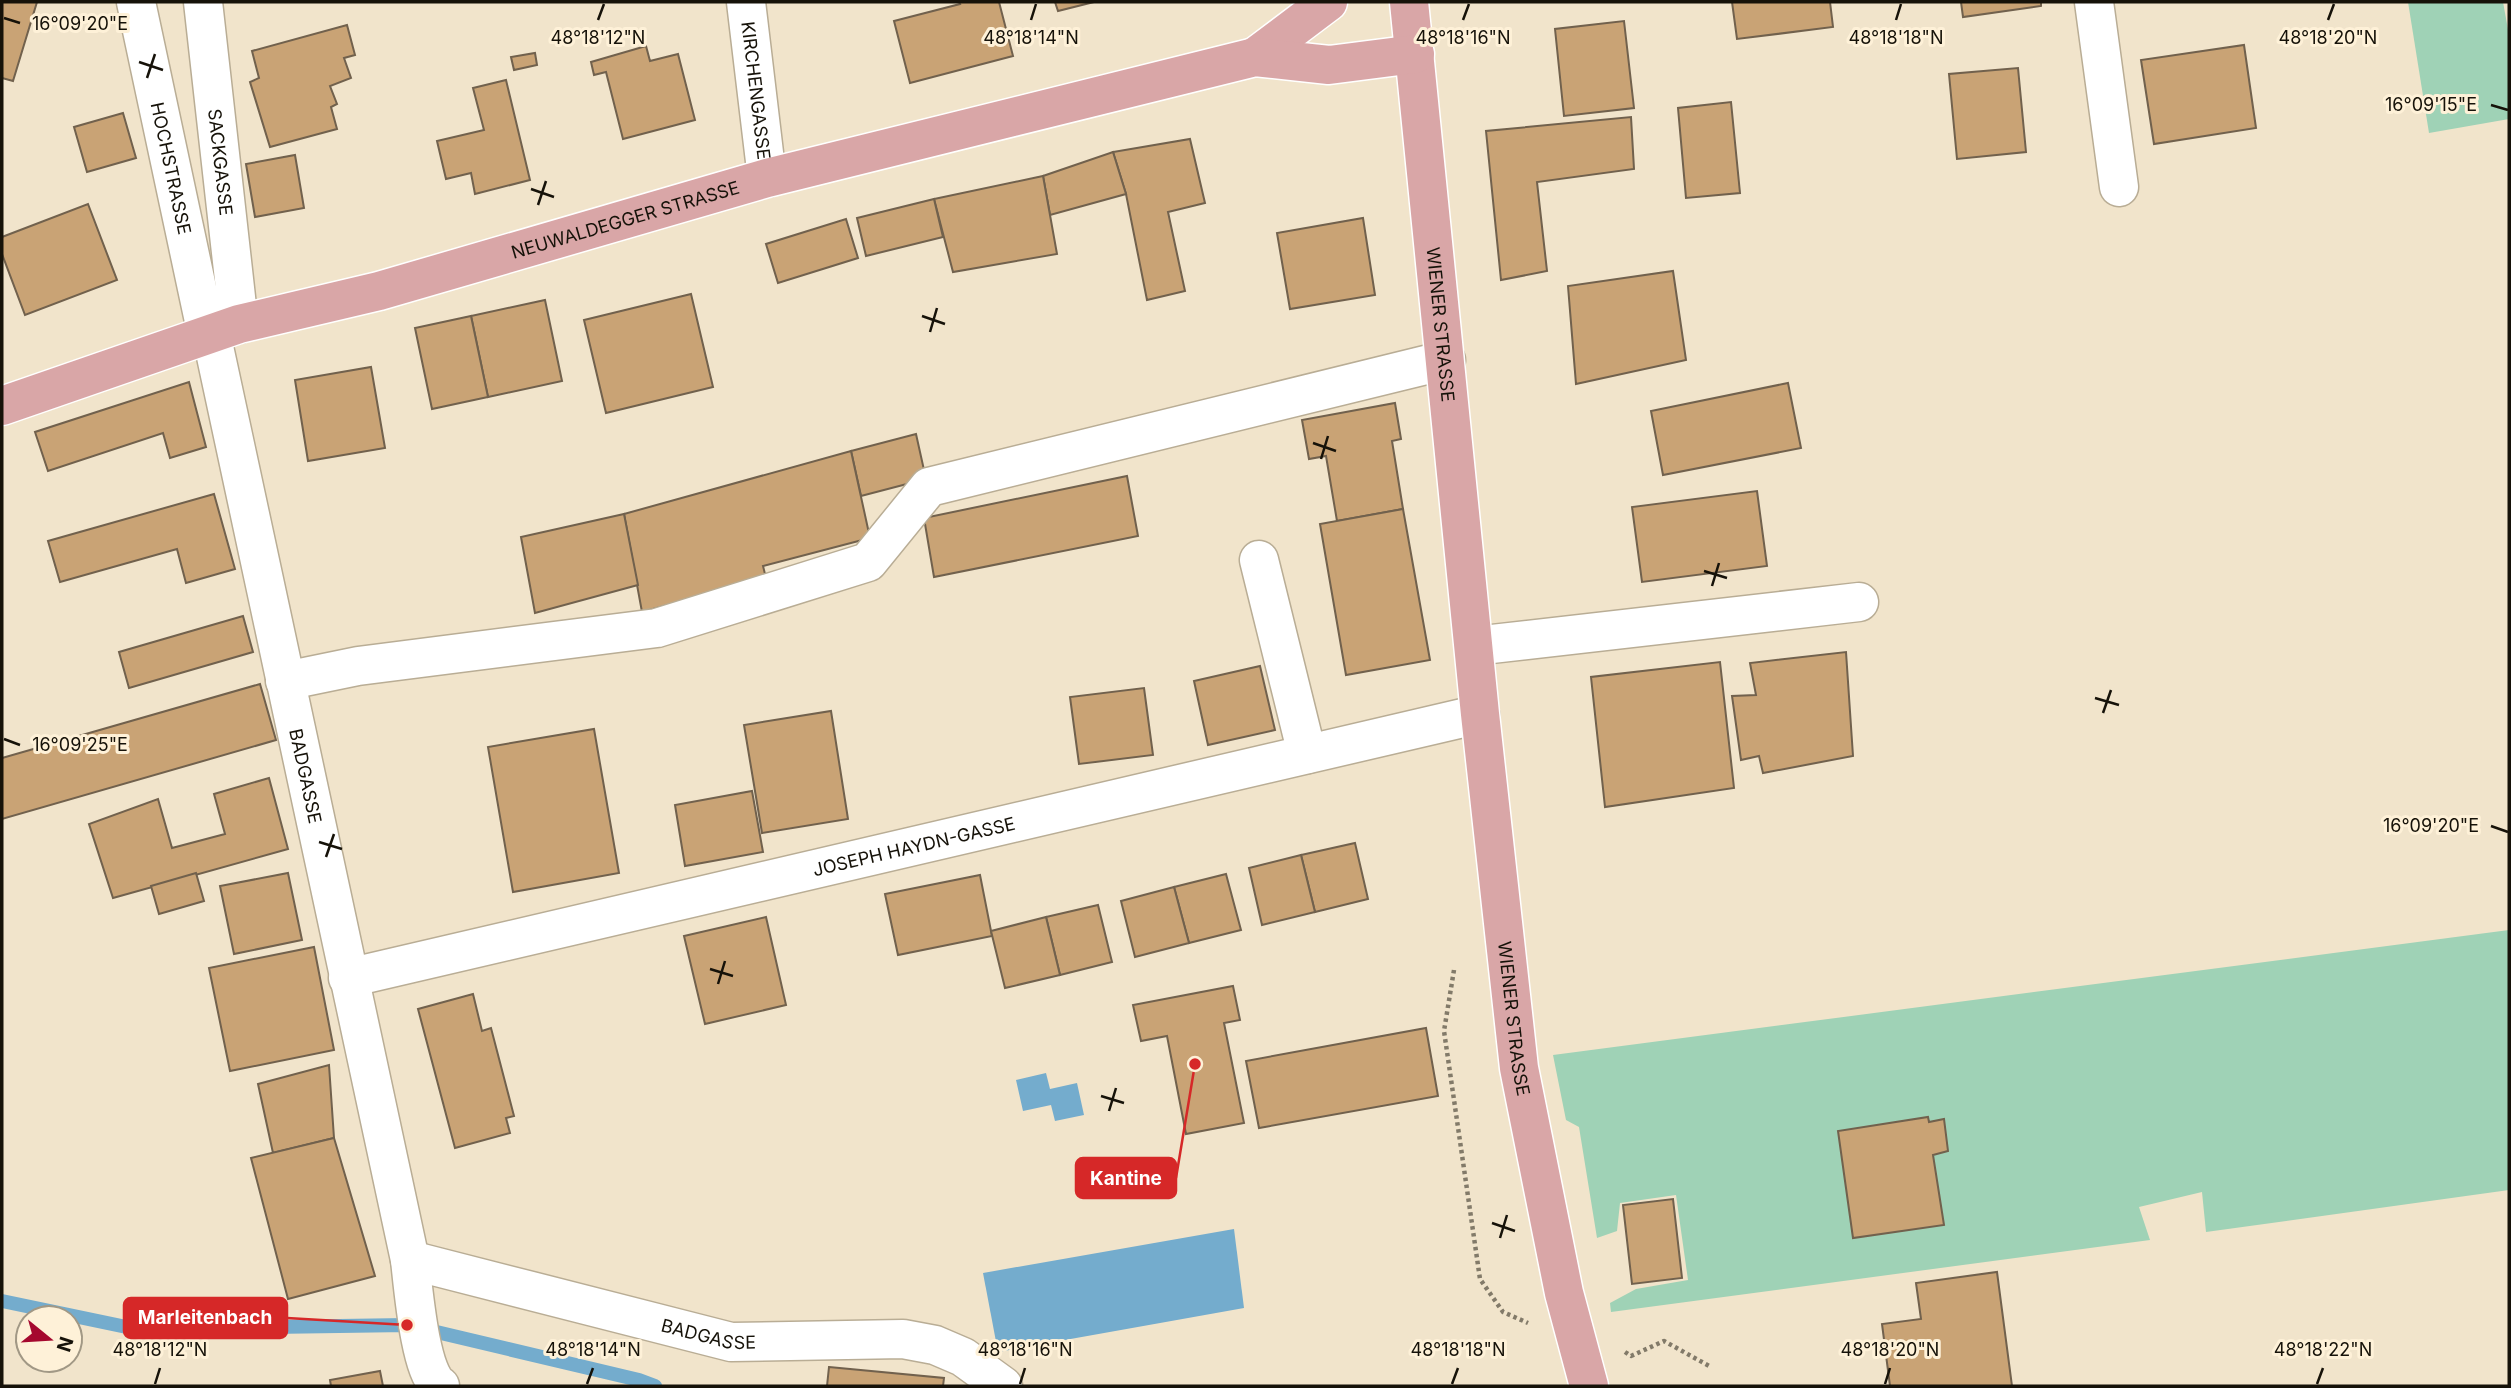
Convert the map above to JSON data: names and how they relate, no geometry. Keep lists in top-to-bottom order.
{
  "streets": {
    "main road": ["NEUWALDEGGER STRASSE", "WIENER STRASSE"],
    "street": [
      "KIRCHENGASSE",
      "SACKGASSE",
      "HOCHSTRASSE",
      "BADGASSE",
      "JOSEPH HAYDN-GASSE"
    ]
  },
  "crossings": [
    ["KIRCHENGASSE", "NEUWALDEGGER STRASSE"],
    ["SACKGASSE", "HOCHSTRASSE"],
    ["SACKGASSE", "NEUWALDEGGER STRASSE"],
    ["SACKGASSE", "BADGASSE"],
    ["HOCHSTRASSE", "NEUWALDEGGER STRASSE"],
    ["HOCHSTRASSE", "BADGASSE"],
    ["NEUWALDEGGER STRASSE", "WIENER STRASSE"],
    ["NEUWALDEGGER STRASSE", "BADGASSE"],
    ["WIENER STRASSE", "JOSEPH HAYDN-GASSE"],
    ["BADGASSE", "JOSEPH HAYDN-GASSE"]
  ],
  "places": ["Kantine", "Marleitenbach"],
  "north": "right",
  "coordinates": [
    "16°09'20\"E",
    "48°18'12\"N",
    "48°18'14\"N",
    "48°18'16\"N",
    "48°18'18\"N",
    "48°18'20\"N",
    "16°09'15\"E",
    "16°09'25\"E",
    "48°18'22\"N"
  ]
}
